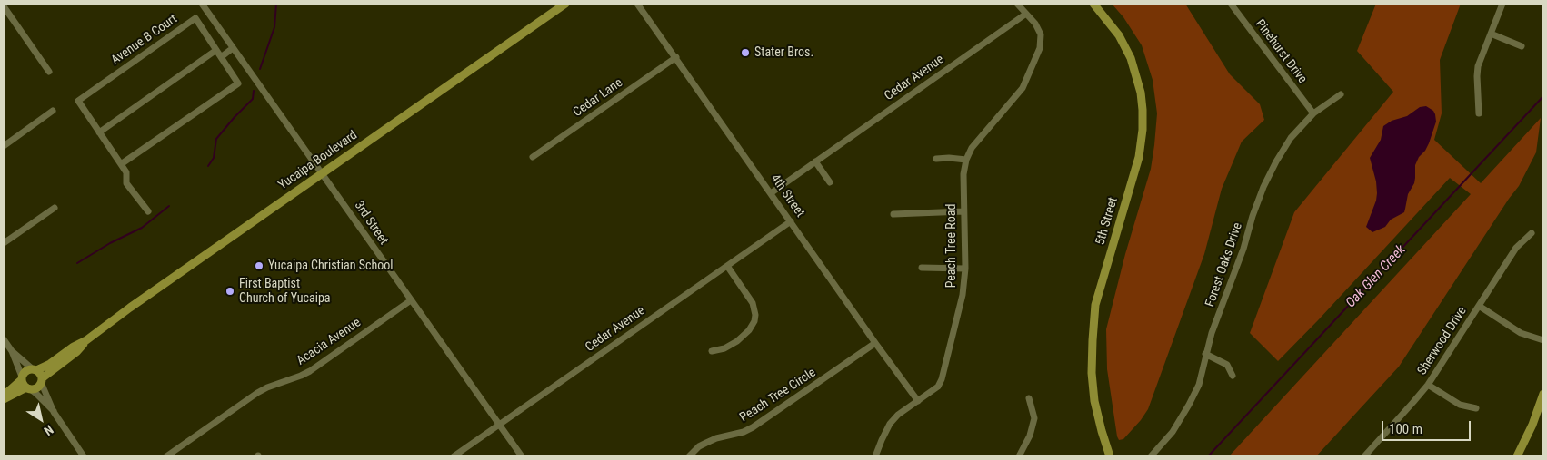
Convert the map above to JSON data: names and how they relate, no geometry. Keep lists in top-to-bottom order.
{
  "streets": {
    "main road": ["Yucaipa Boulevard", "5th Street"],
    "street": [
      "Avenue B Court",
      "Pinehurst Drive",
      "Cedar Avenue",
      "Cedar Lane",
      "4th Street",
      "3rd Street",
      "Peach Tree Road",
      "Forest Oaks Drive",
      "Sherwood Drive",
      "Acacia Avenue",
      "Peach Tree Circle"
    ]
  },
  "crossings": [
    ["Pinehurst Drive", "Forest Oaks Drive"],
    ["Cedar Avenue", "4th Street"],
    ["Cedar Avenue", "3rd Street"],
    ["Cedar Avenue", "Peach Tree Road"],
    ["Cedar Lane", "4th Street"],
    ["Yucaipa Boulevard", "3rd Street"],
    ["4th Street", "Peach Tree Road"],
    ["4th Street", "Peach Tree Circle"],
    ["3rd Street", "Acacia Avenue"]
  ],
  "water": ["Oak Glen Creek"],
  "places": ["Stater Bros.", "Yucaipa Christian School", "First Baptist Church of Yucaipa"],
  "scale_bar": "100 m",
  "north": "bottom right"
}
